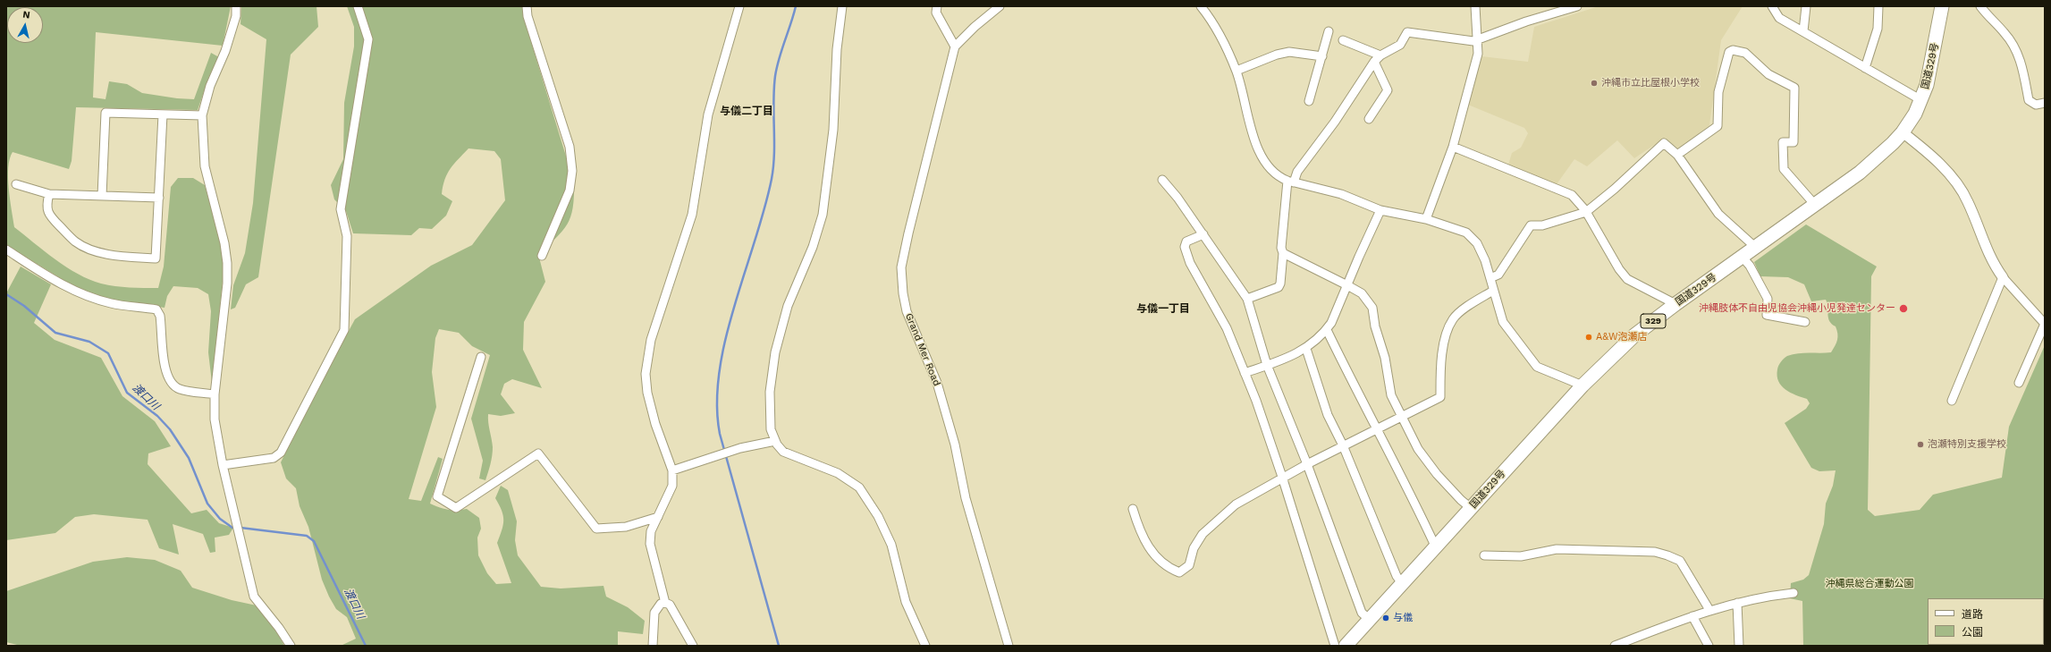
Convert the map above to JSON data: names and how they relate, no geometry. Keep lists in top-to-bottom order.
{
  "streets": {
    "highway": ["国道329号", "329"],
    "street": ["Grand Mer Road"]
  },
  "districts": ["与儀二丁目", "与儀一丁目"],
  "water": ["渡口川"],
  "parks": ["沖縄県総合運動公園"],
  "places": [
    "沖縄市立比屋根小学校",
    "沖縄肢体不自由児協会沖縄小児発達センター",
    "A&W泡瀬店",
    "泡瀬特別支援学校",
    "与儀"
  ],
  "legend": ["道路", "公園"],
  "north": "top"
}
